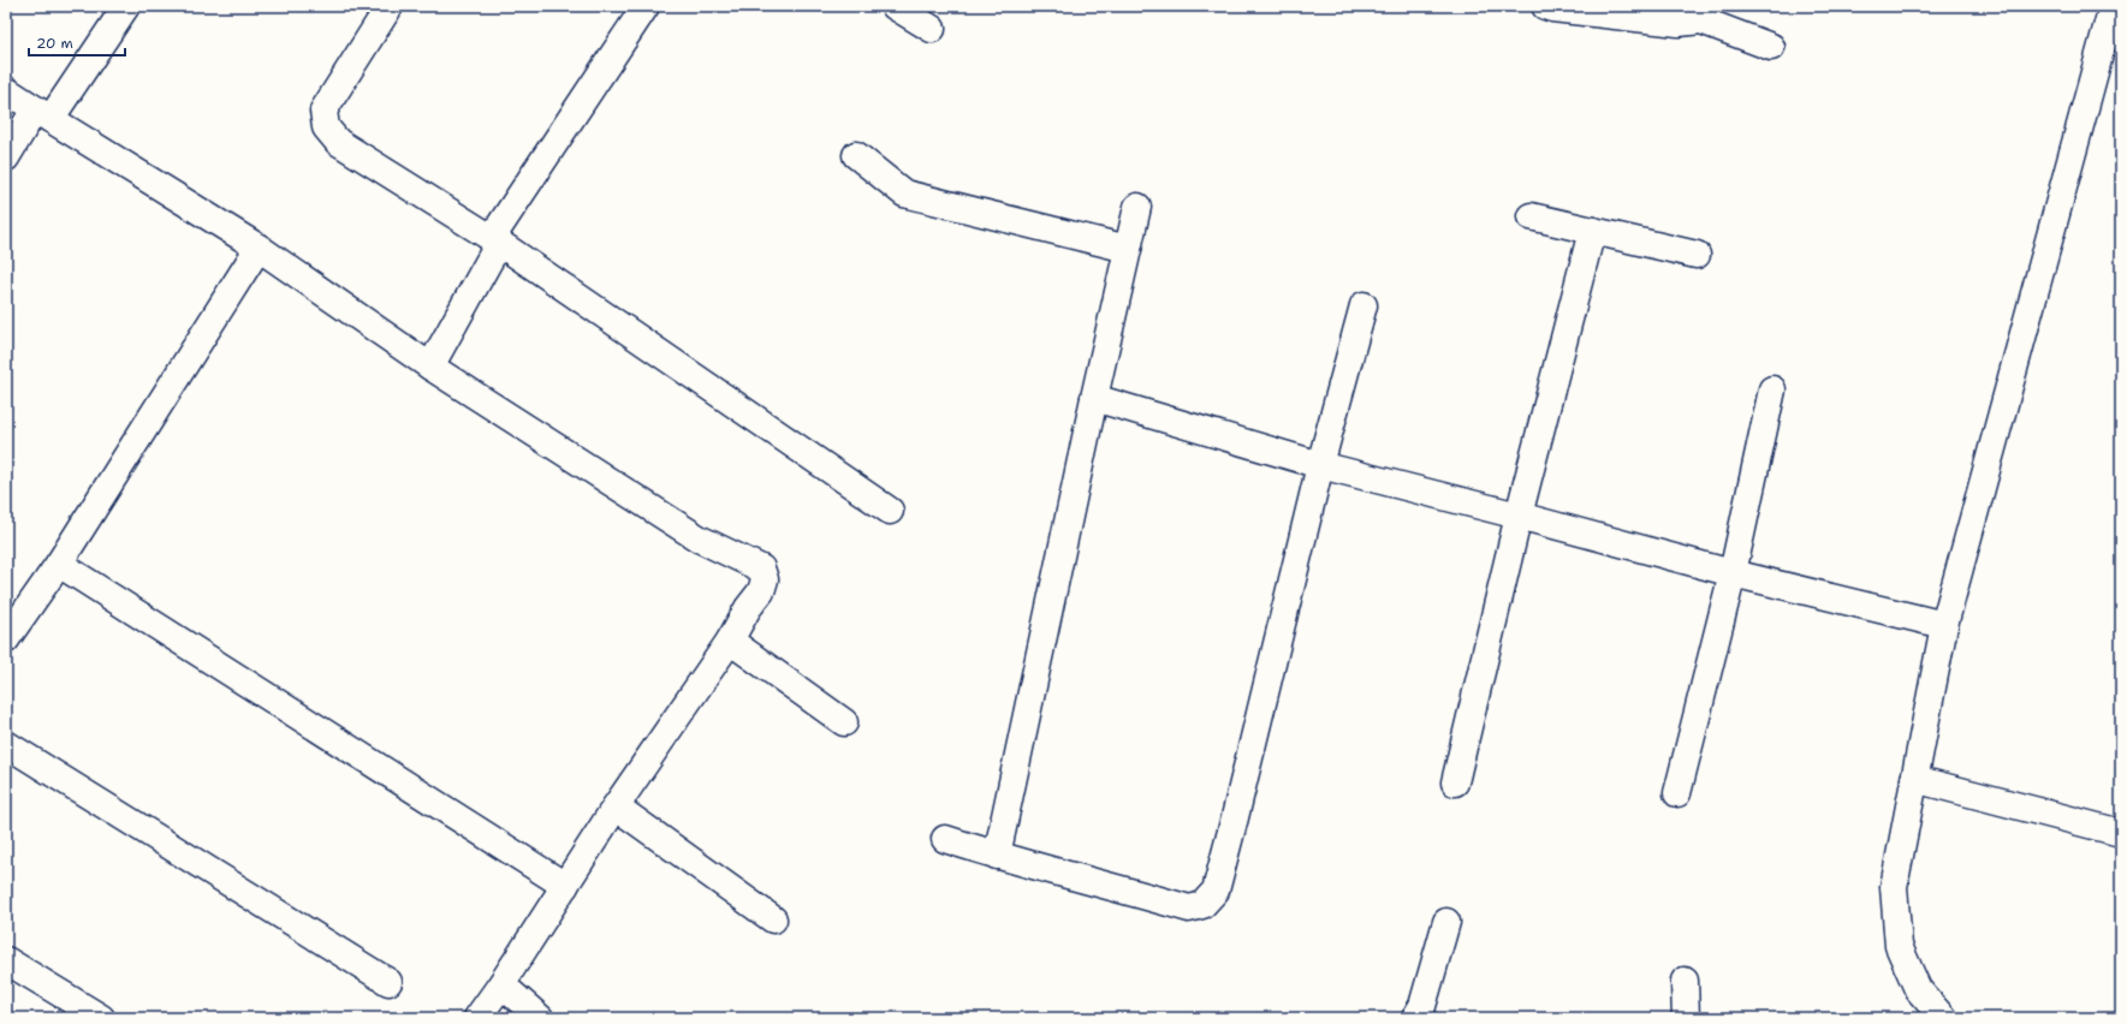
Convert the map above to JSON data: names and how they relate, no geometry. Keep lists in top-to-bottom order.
{
  "scale_bar": "20 m"
}
